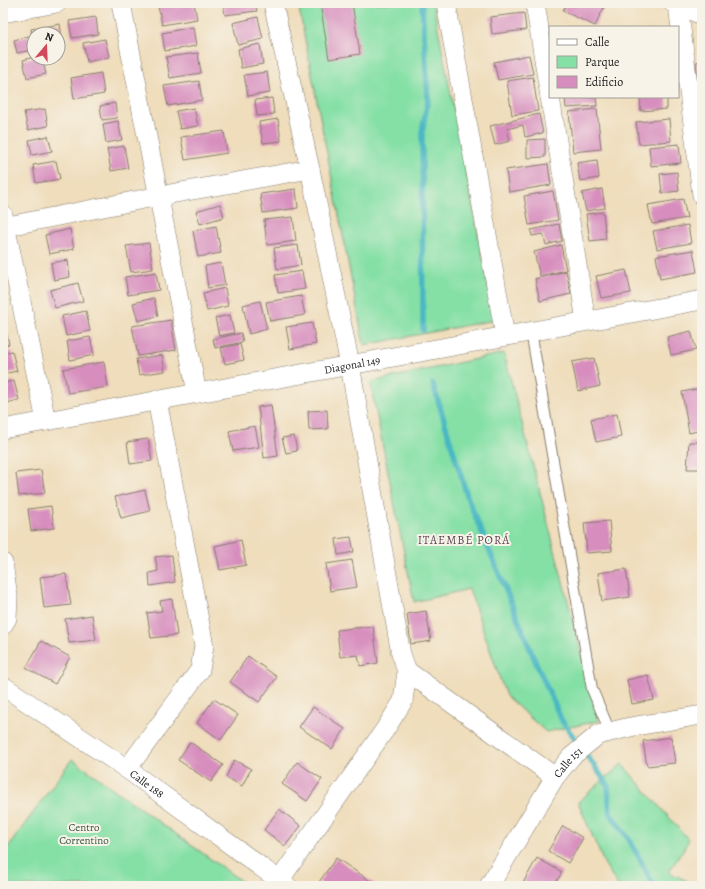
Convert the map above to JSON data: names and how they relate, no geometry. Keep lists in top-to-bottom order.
{
  "streets": {
    "street": ["Diagonal 149", "Calle 151", "Calle 188"]
  },
  "districts": ["ITAEMBÉ PORÁ"],
  "parks": ["Centro Correntino"],
  "legend": ["Calle", "Parque", "Edificio"],
  "north": "top"
}
